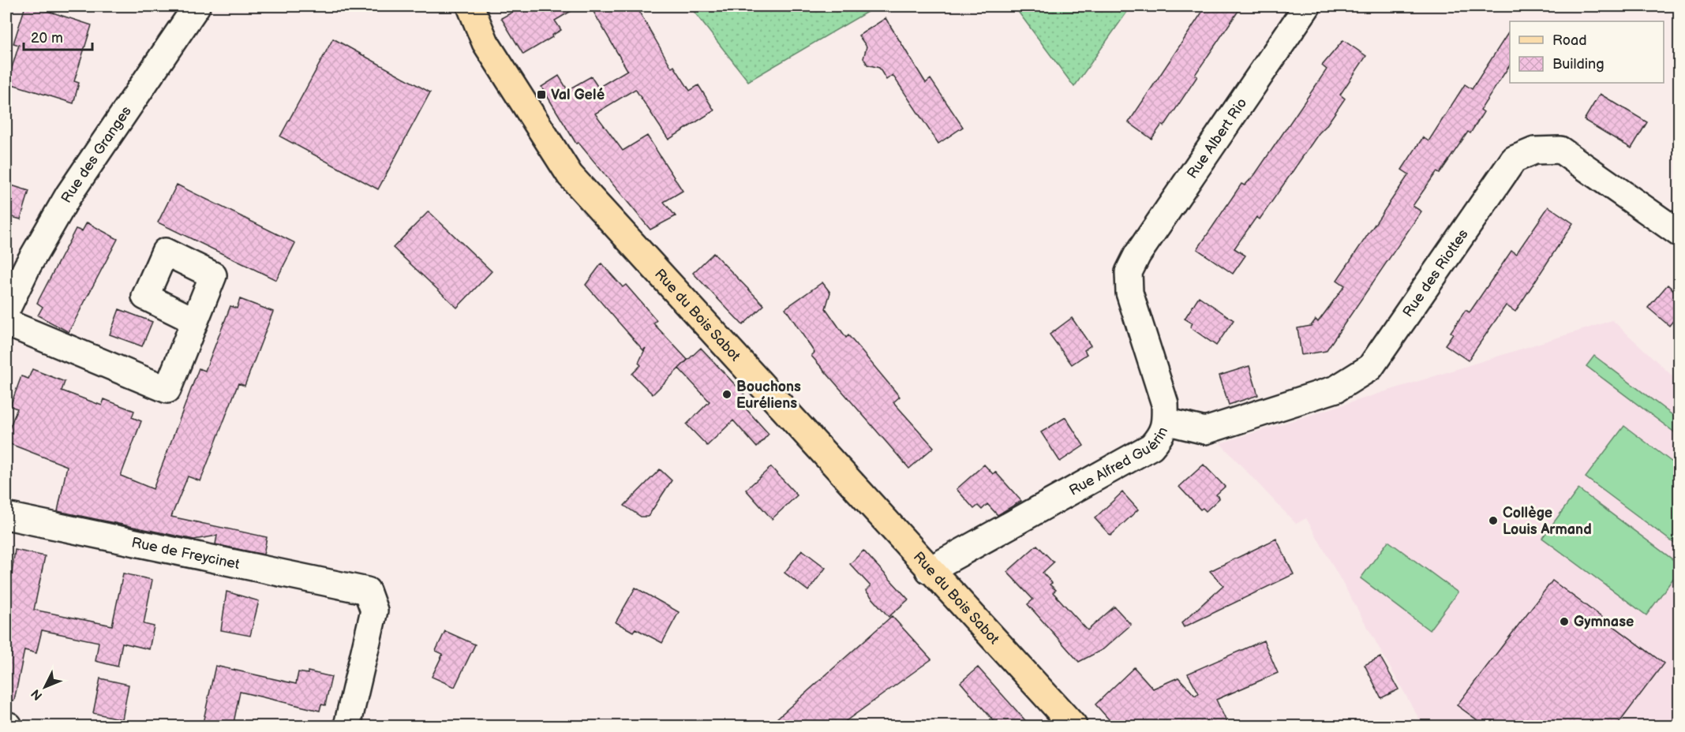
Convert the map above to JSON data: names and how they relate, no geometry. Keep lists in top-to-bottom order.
{
  "streets": {
    "main road": ["Rue du Bois Sabot"],
    "street": [
      "Rue Albert Rio",
      "Rue des Granges",
      "Rue des Riottes",
      "Rue Alfred Guérin",
      "Rue de Freycinet"
    ]
  },
  "crossings": [
    ["Rue Albert Rio", "Rue Alfred Guérin"],
    ["Rue des Riottes", "Rue Alfred Guérin"],
    ["Rue du Bois Sabot", "Rue Alfred Guérin"]
  ],
  "places": {
    "transit": ["Val Gelé"],
    "other": ["Bouchons Euréliens", "Collège Louis Armand", "Gymnase"]
  },
  "legend": ["Road", "Building"],
  "scale_bar": "20 m",
  "north": "bottom left"
}
